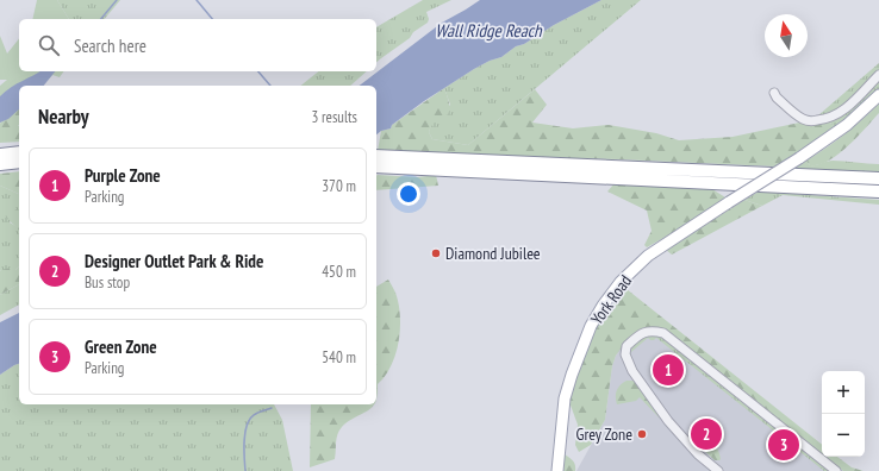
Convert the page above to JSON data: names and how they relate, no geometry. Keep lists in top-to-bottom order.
{
  "streets": {
    "main road": ["York Road"]
  },
  "water": ["Wall Ridge Reach"],
  "places": ["Diamond Jubilee", "Grey Zone"],
  "north": "top",
  "page": {
    "search": "Search here",
    "heading": ["Nearby", "3 results"],
    "list": [
      {
        "mark": "1",
        "name": "Purple Zone",
        "note": "Parking",
        "value": "370 m"
      },
      {
        "mark": "2",
        "name": "Designer Outlet Park & Ride",
        "note": "Bus stop",
        "value": "450 m"
      },
      {
        "mark": "3",
        "name": "Green Zone",
        "note": "Parking",
        "value": "540 m"
      }
    ],
    "pins": ["1", "2", "3"],
    "map_buttons": ["+", "−"]
  }
}
